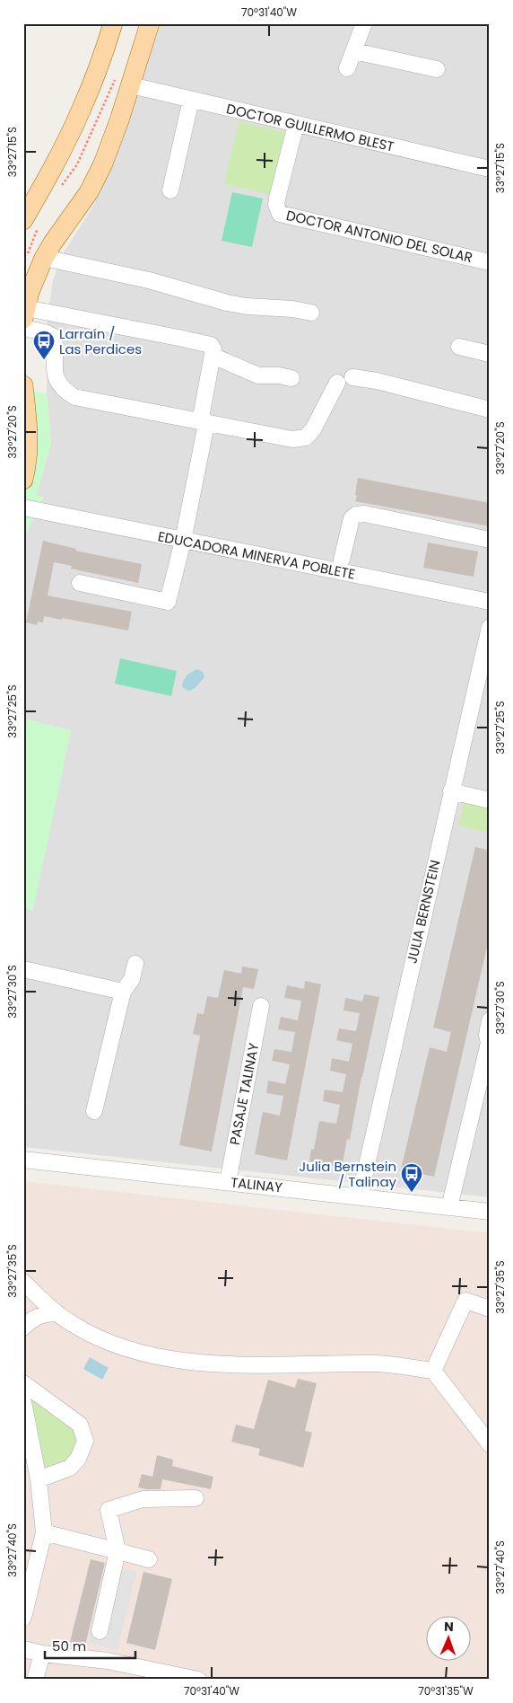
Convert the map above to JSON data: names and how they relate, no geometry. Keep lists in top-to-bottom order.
{
  "streets": {
    "street": [
      "DOCTOR GUILLERMO BLEST",
      "DOCTOR ANTONIO DEL SOLAR",
      "EDUCADORA MINERVA POBLETE",
      "JULIA BERNSTEIN",
      "PASAJE TALINAY",
      "TALINAY"
    ]
  },
  "crossings": [
    ["DOCTOR GUILLERMO BLEST", "DOCTOR ANTONIO DEL SOLAR"],
    ["JULIA BERNSTEIN", "TALINAY"],
    ["PASAJE TALINAY", "TALINAY"]
  ],
  "places": {
    "bus stop": ["Larraín / Las Perdices", "Julia Bernstein / Talinay"]
  },
  "scale_bar": "50 m",
  "north": "top",
  "coordinates": [
    "70°31'40\"W",
    "33°27'15\"S",
    "33°27'20\"S",
    "33°27'25\"S",
    "33°27'30\"S",
    "33°27'35\"S",
    "33°27'40\"S",
    "70°31'35\"W"
  ]
}
